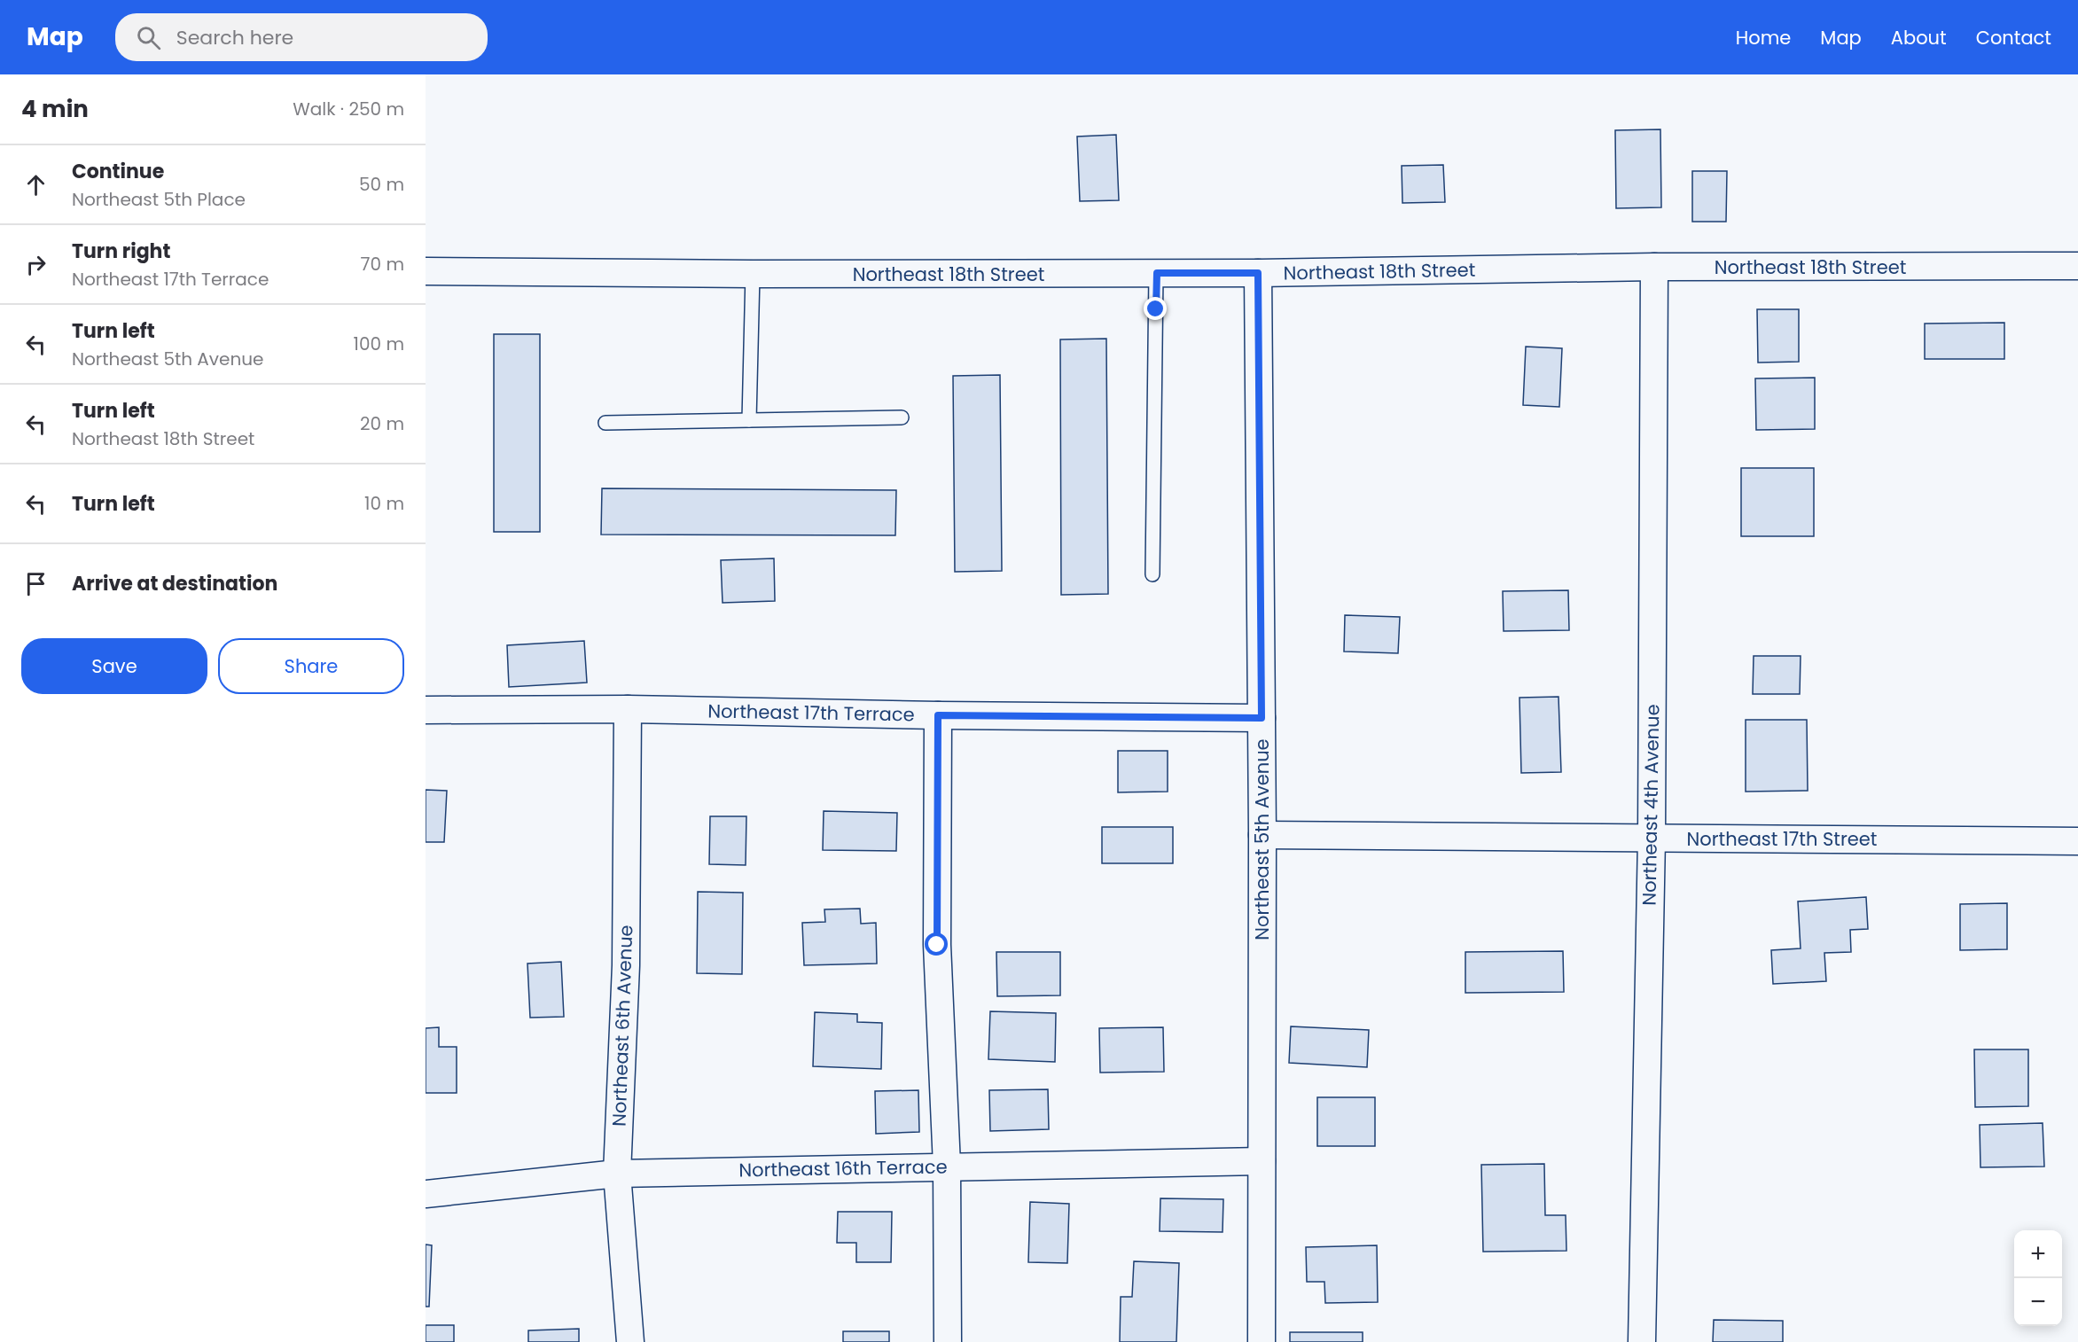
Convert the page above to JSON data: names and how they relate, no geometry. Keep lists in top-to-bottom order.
{
  "streets": {
    "street": [
      "Northeast 18th Street",
      "Northeast 17th Terrace",
      "Northeast 4th Avenue",
      "Northeast 17th Street",
      "Northeast 5th Avenue",
      "Northeast 6th Avenue",
      "Northeast 16th Terrace"
    ]
  },
  "crossings": [
    ["Northeast 18th Street", "Northeast 4th Avenue"],
    ["Northeast 18th Street", "Northeast 5th Avenue"],
    ["Northeast 17th Terrace", "Northeast 5th Avenue"],
    ["Northeast 17th Terrace", "Northeast 6th Avenue"],
    ["Northeast 4th Avenue", "Northeast 17th Street"],
    ["Northeast 17th Street", "Northeast 5th Avenue"],
    ["Northeast 5th Avenue", "Northeast 16th Terrace"],
    ["Northeast 6th Avenue", "Northeast 16th Terrace"]
  ],
  "page": {
    "header": "Map",
    "search": "Search here",
    "nav": [
      "Home",
      "Map",
      "About",
      "Contact"
    ],
    "heading": ["4 min", "Walk · 250 m"],
    "list": [
      ["Continue", "Northeast 5th Place", "50 m"],
      ["Turn right", "Northeast 17th Terrace", "70 m"],
      ["Turn left", "Northeast 5th Avenue", "100 m"],
      ["Turn left", "Northeast 18th Street", "20 m"],
      ["Turn left", "10 m"],
      "Arrive at destination"
    ],
    "buttons": ["Save", "Share"],
    "map_buttons": ["+", "−"]
  }
}
